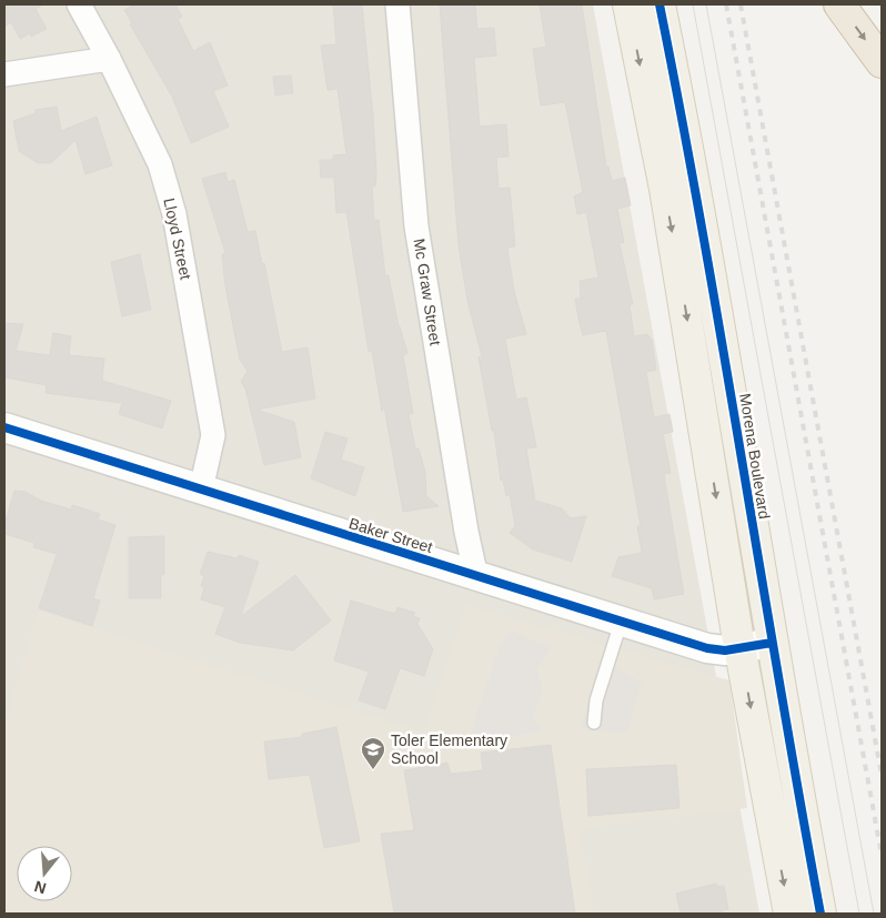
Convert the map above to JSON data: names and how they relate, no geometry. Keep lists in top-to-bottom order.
{
  "streets": {
    "main road": ["Morena Boulevard"],
    "street": ["Lloyd Street", "Mc Graw Street", "Baker Street"]
  },
  "crossings": [
    ["Lloyd Street", "Baker Street"],
    ["Mc Graw Street", "Baker Street"],
    ["Morena Boulevard", "Baker Street"]
  ],
  "places": {
    "school or university": ["Toler Elementary School"]
  },
  "north": "bottom"
}
